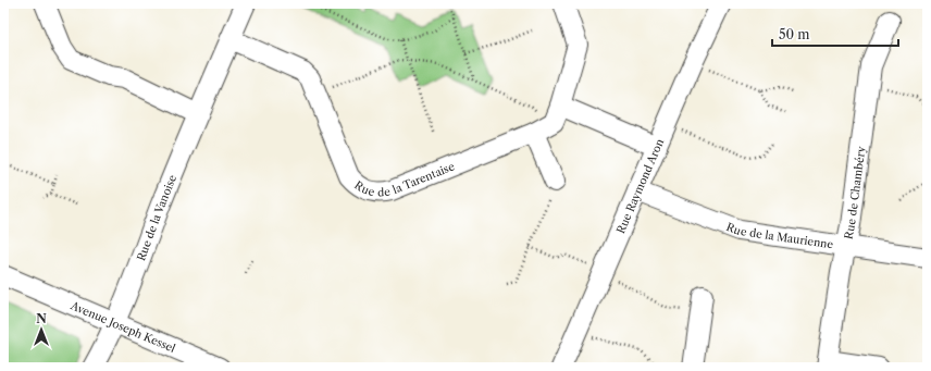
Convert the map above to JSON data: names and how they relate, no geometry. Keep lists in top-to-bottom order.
{
  "streets": {
    "street": [
      "Rue de la Tarentaise",
      "Rue Raymond Aron",
      "Rue de Chambéry",
      "Rue de la Vanoise",
      "Rue de la Maurienne",
      "Avenue Joseph Kessel"
    ]
  },
  "crossings": [
    ["Rue de la Tarentaise", "Rue de la Vanoise"],
    ["Rue Raymond Aron", "Rue de la Maurienne"],
    ["Rue de Chambéry", "Rue de la Maurienne"],
    ["Rue de la Vanoise", "Avenue Joseph Kessel"]
  ],
  "scale_bar": "50 m",
  "north": "top"
}
